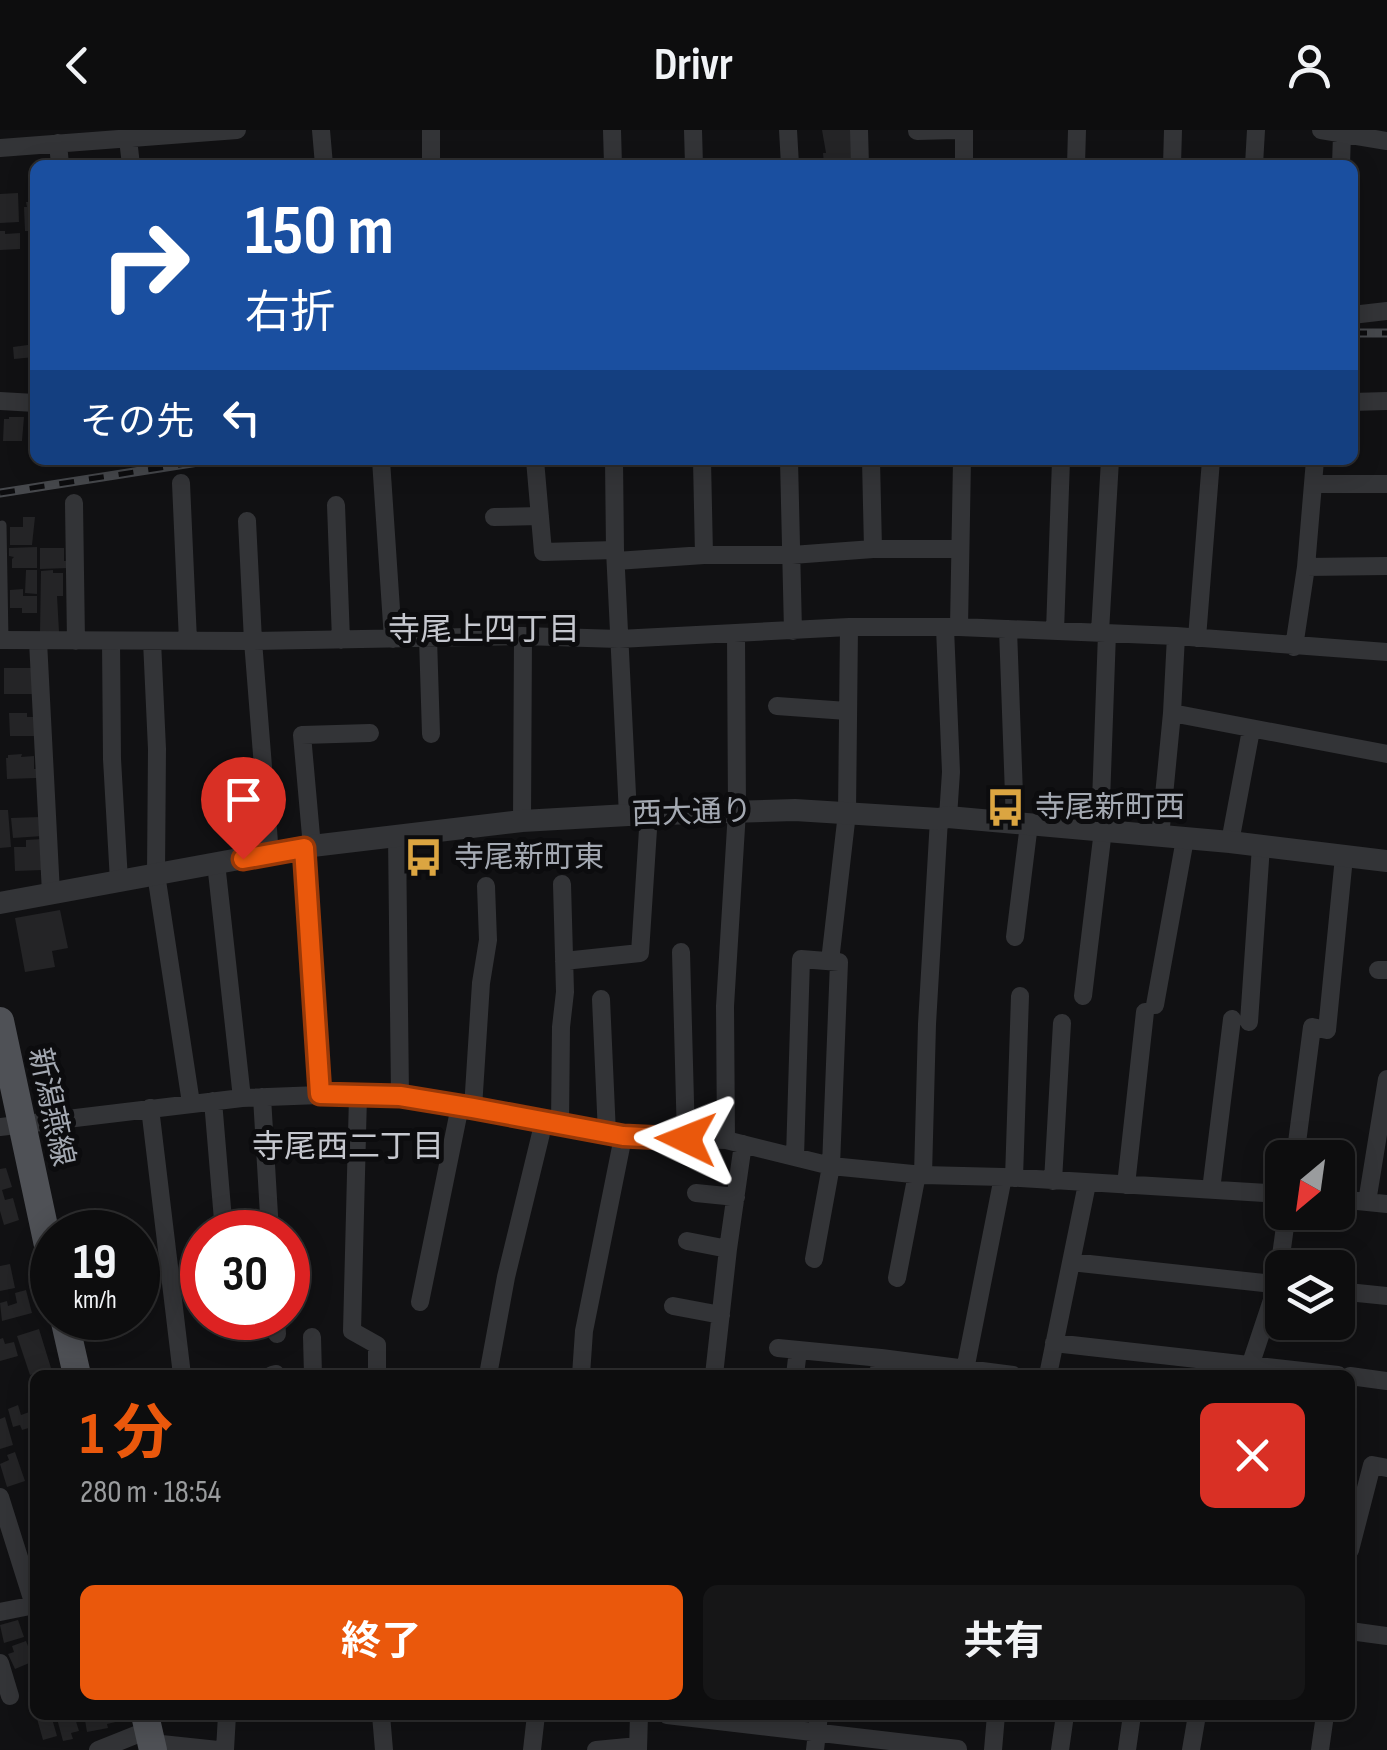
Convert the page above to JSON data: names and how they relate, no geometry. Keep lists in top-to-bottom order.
{
  "streets": {
    "main road": ["新潟燕線"],
    "street": ["西大通り"]
  },
  "districts": ["寺尾上四丁目", "寺尾西二丁目"],
  "places": {
    "bus stop": ["寺尾新町西", "寺尾新町東"]
  },
  "north": "bottom left",
  "page": {
    "header": "Drivr",
    "turn": ["150 m", "右折"],
    "then": "その先",
    "speed": "19 km/h",
    "limit": "30",
    "heading": ["1 分", "280 m · 18:54"],
    "buttons": ["終了", "共有"]
  }
}
